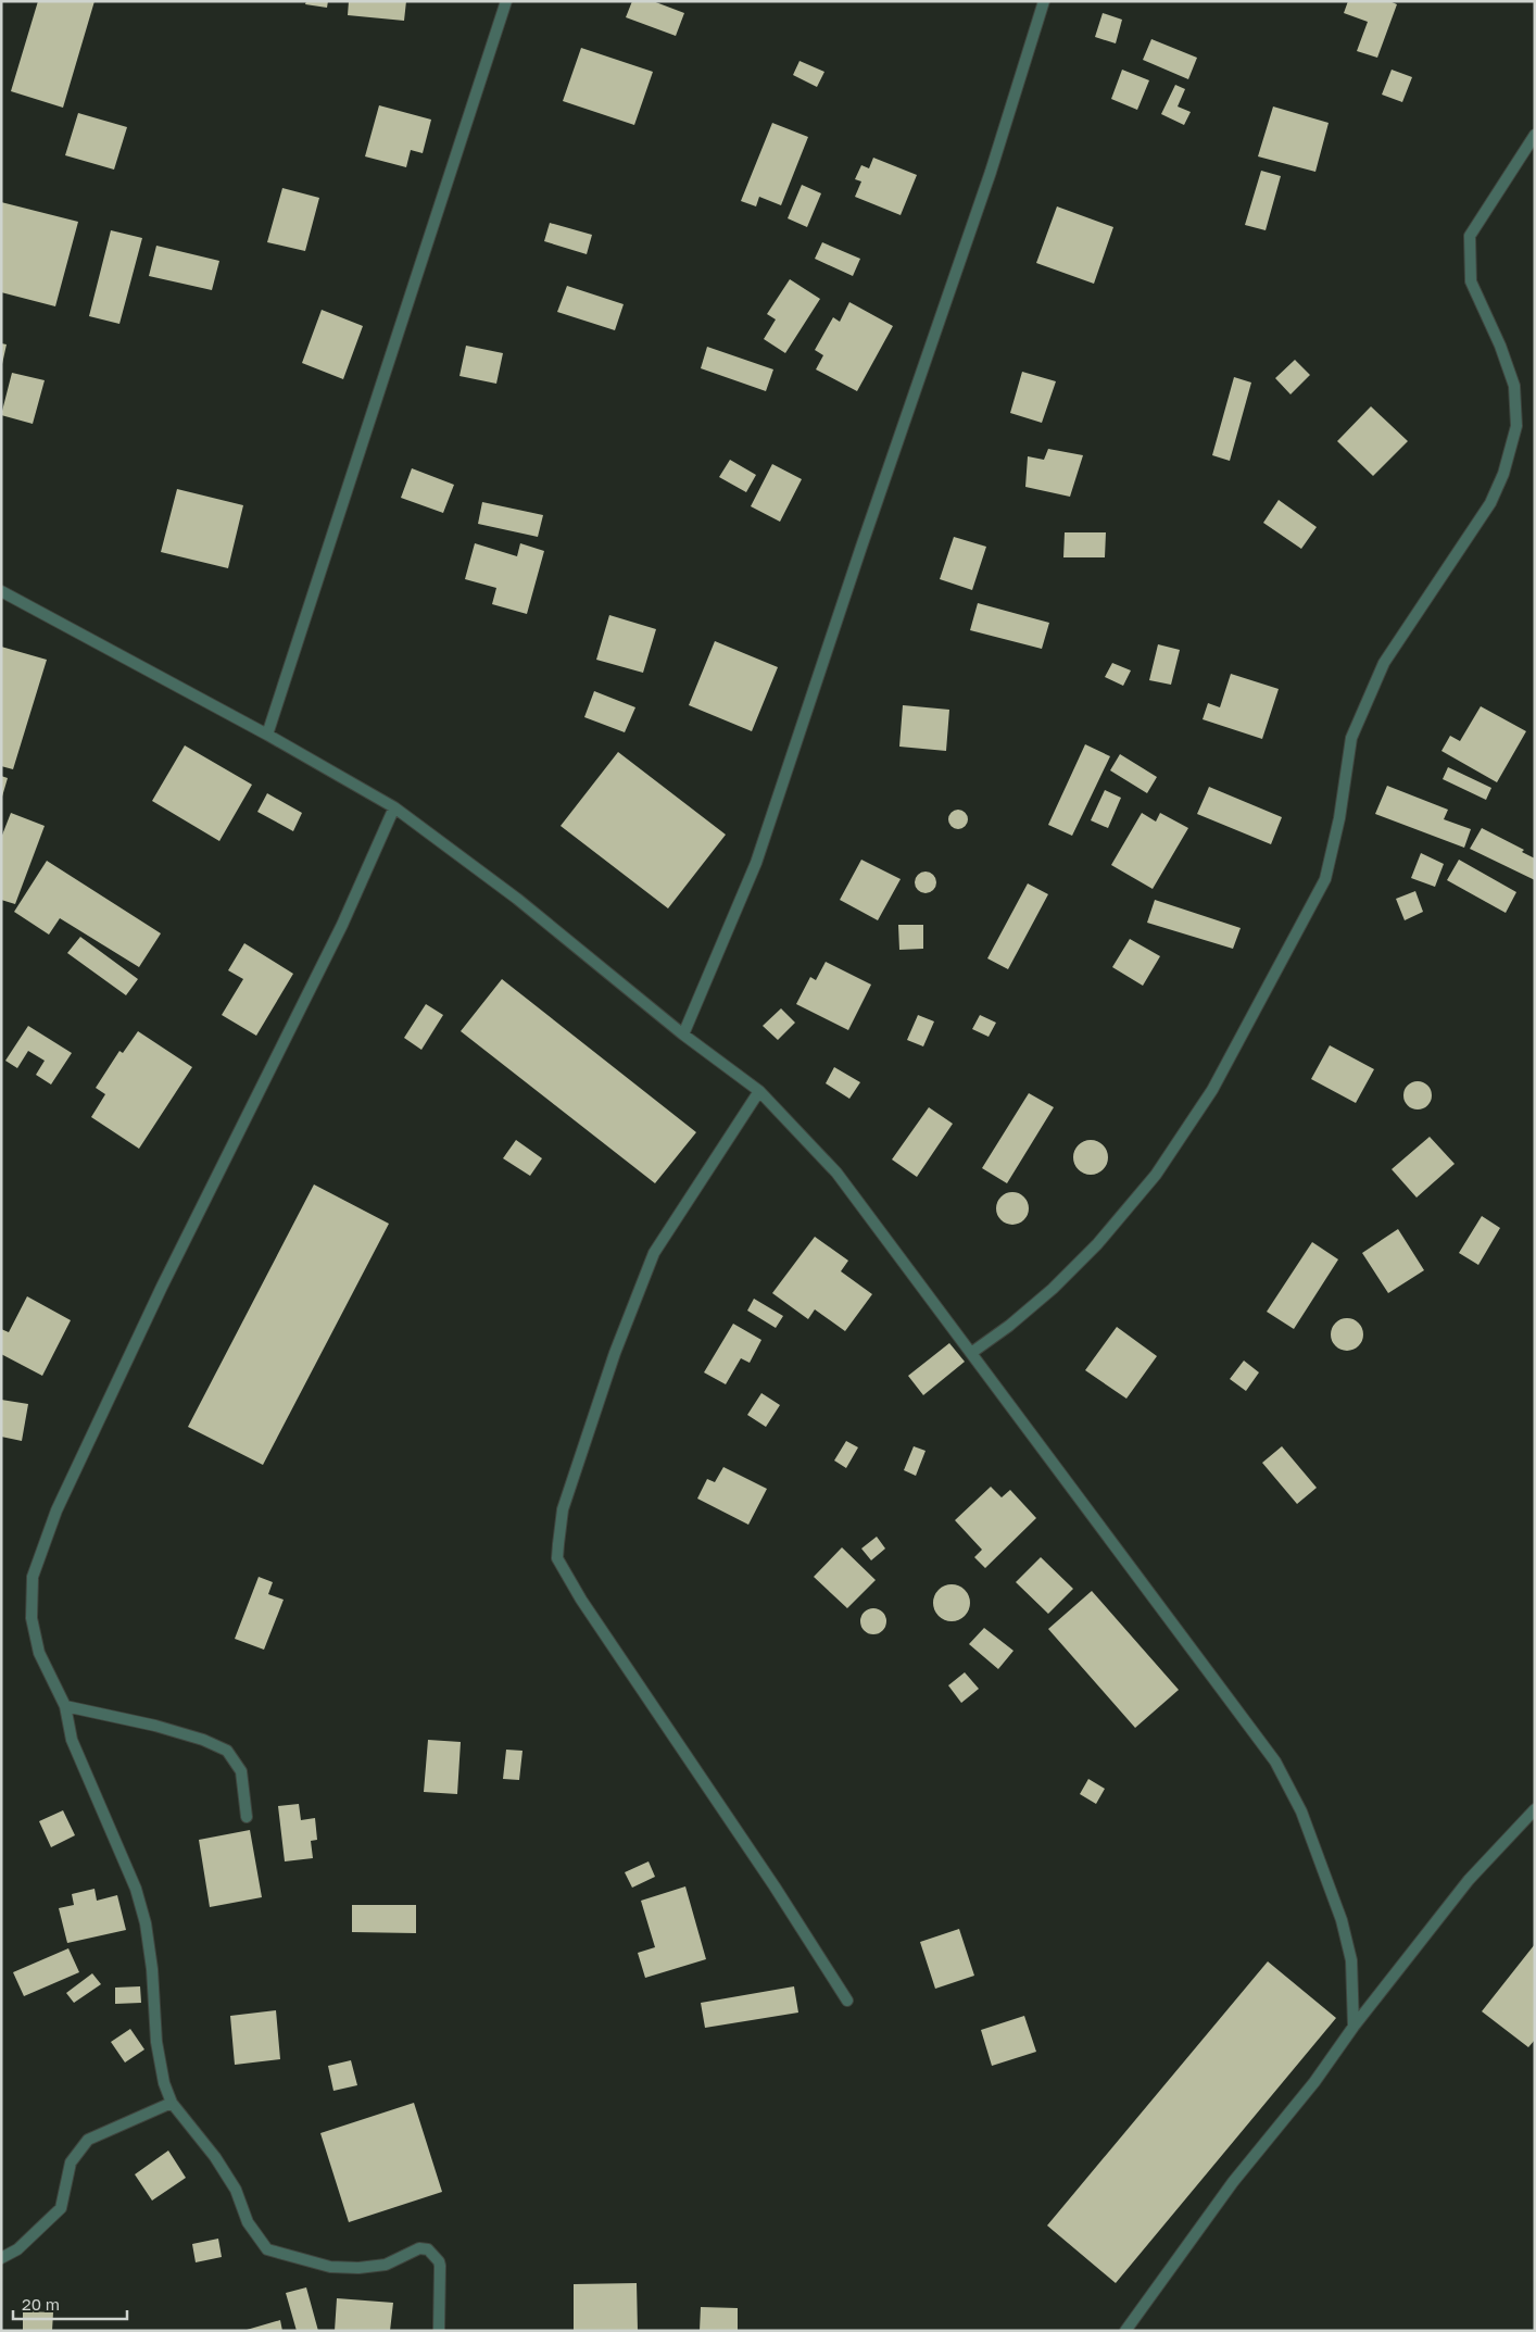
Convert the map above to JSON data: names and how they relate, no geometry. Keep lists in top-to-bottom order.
{
  "scale_bar": "20 m"
}
